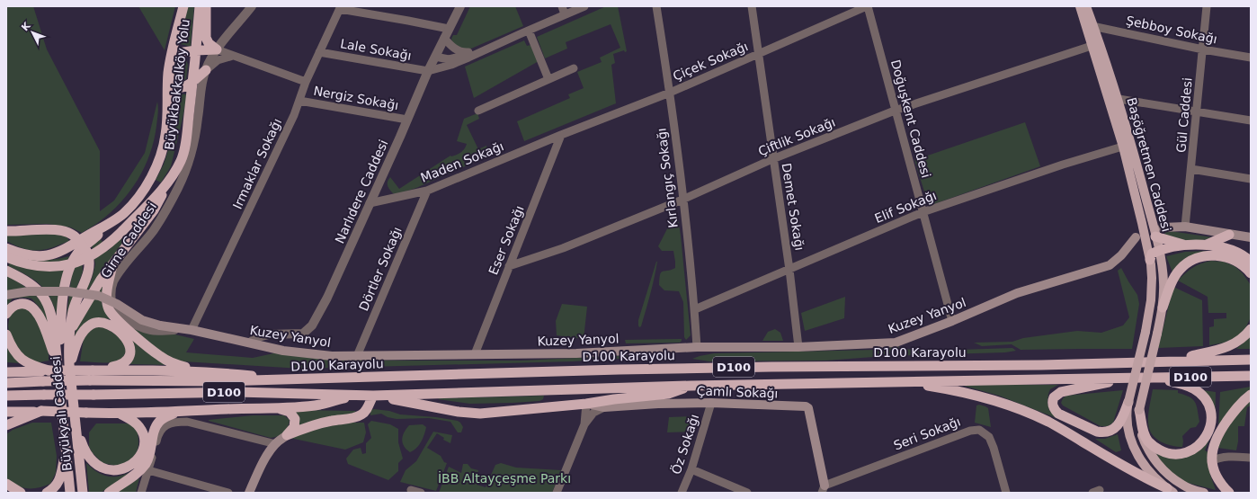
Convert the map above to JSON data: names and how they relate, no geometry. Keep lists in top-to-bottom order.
{
  "streets": {
    "highway": [
      "Büyükbakkalköy Yolu",
      "D100 Karayolu",
      "D100",
      "Büyükyalı Caddesi"
    ],
    "main road": ["Başöğretmen Caddesi", "Kuzey Yanyol", "Çamlı Sokağı"],
    "street": [
      "Şebboy Sokağı",
      "Lale Sokağı",
      "Çiçek Sokağı",
      "Nergiz Sokağı",
      "Gül Caddesi",
      "Doğuşkent Caddesi",
      "Çiftlik Sokağı",
      "Maden Sokağı",
      "Irmaklar Sokağı",
      "Kırlangıç Sokağı",
      "Narlıdere Caddesi",
      "Demet Sokağı",
      "Elif Sokağı",
      "Girne Caddesi",
      "Eser Sokağı",
      "Dörtler Sokağı",
      "Seri Sokağı",
      "Öz Sokağı"
    ]
  },
  "crossings": [
    ["Şebboy Sokağı", "Gül Caddesi"],
    ["Şebboy Sokağı", "Başöğretmen Caddesi"],
    ["Lale Sokağı", "Irmaklar Sokağı"],
    ["Lale Sokağı", "Narlıdere Caddesi"],
    ["Çiçek Sokağı", "Doğuşkent Caddesi"],
    ["Çiçek Sokağı", "Maden Sokağı"],
    ["Çiçek Sokağı", "Kırlangıç Sokağı"],
    ["Çiçek Sokağı", "Demet Sokağı"],
    ["Çiçek Sokağı", "Eser Sokağı"],
    ["Nergiz Sokağı", "Irmaklar Sokağı"],
    ["Nergiz Sokağı", "Narlıdere Caddesi"],
    ["Doğuşkent Caddesi", "Çiftlik Sokağı"],
    ["Doğuşkent Caddesi", "Elif Sokağı"],
    ["Doğuşkent Caddesi", "Kuzey Yanyol"],
    ["Çiftlik Sokağı", "Başöğretmen Caddesi"],
    ["Çiftlik Sokağı", "Kırlangıç Sokağı"],
    ["Çiftlik Sokağı", "Demet Sokağı"],
    ["Çiftlik Sokağı", "Eser Sokağı"],
    ["Maden Sokağı", "Narlıdere Caddesi"],
    ["Maden Sokağı", "Eser Sokağı"],
    ["Maden Sokağı", "Dörtler Sokağı"],
    ["Irmaklar Sokağı", "Girne Caddesi"],
    ["Irmaklar Sokağı", "Kuzey Yanyol"],
    ["Başöğretmen Caddesi", "Elif Sokağı"],
    ["Kırlangıç Sokağı", "Elif Sokağı"],
    ["Kırlangıç Sokağı", "Kuzey Yanyol"],
    ["Narlıdere Caddesi", "Kuzey Yanyol"],
    ["Demet Sokağı", "Elif Sokağı"],
    ["Demet Sokağı", "Kuzey Yanyol"],
    ["Girne Caddesi", "Kuzey Yanyol"],
    ["Eser Sokağı", "Kuzey Yanyol"],
    ["Dörtler Sokağı", "Kuzey Yanyol"],
    ["Çamlı Sokağı", "Seri Sokağı"],
    ["Çamlı Sokağı", "Öz Sokağı"]
  ],
  "parks": ["İBB Altayçeşme Parkı"],
  "north": "top left"
}
